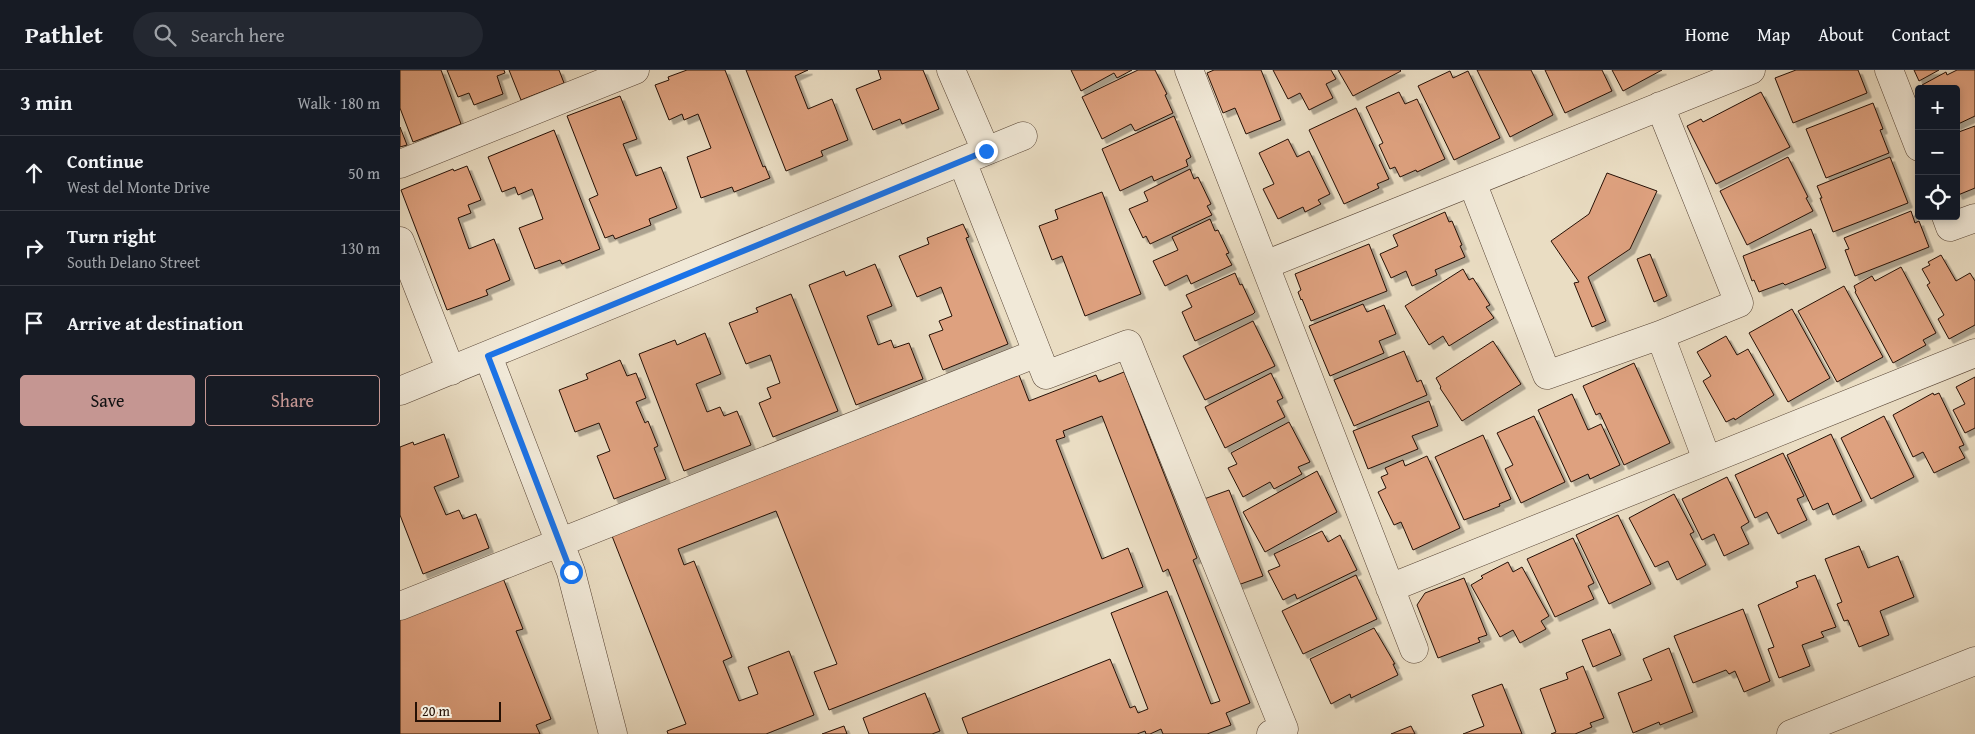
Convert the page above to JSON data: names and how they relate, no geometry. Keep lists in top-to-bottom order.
{
  "scale_bar": "20 m",
  "page": {
    "header": "Pathlet",
    "search": "Search here",
    "nav": [
      "Home",
      "Map",
      "About",
      "Contact"
    ],
    "heading": ["3 min", "Walk · 180 m"],
    "map_buttons": ["+", "−"],
    "list": [
      ["Continue", "West del Monte Drive", "50 m"],
      ["Turn right", "South Delano Street", "130 m"],
      "Arrive at destination"
    ],
    "buttons": ["Save", "Share"],
    "scale": "20 m"
  }
}
